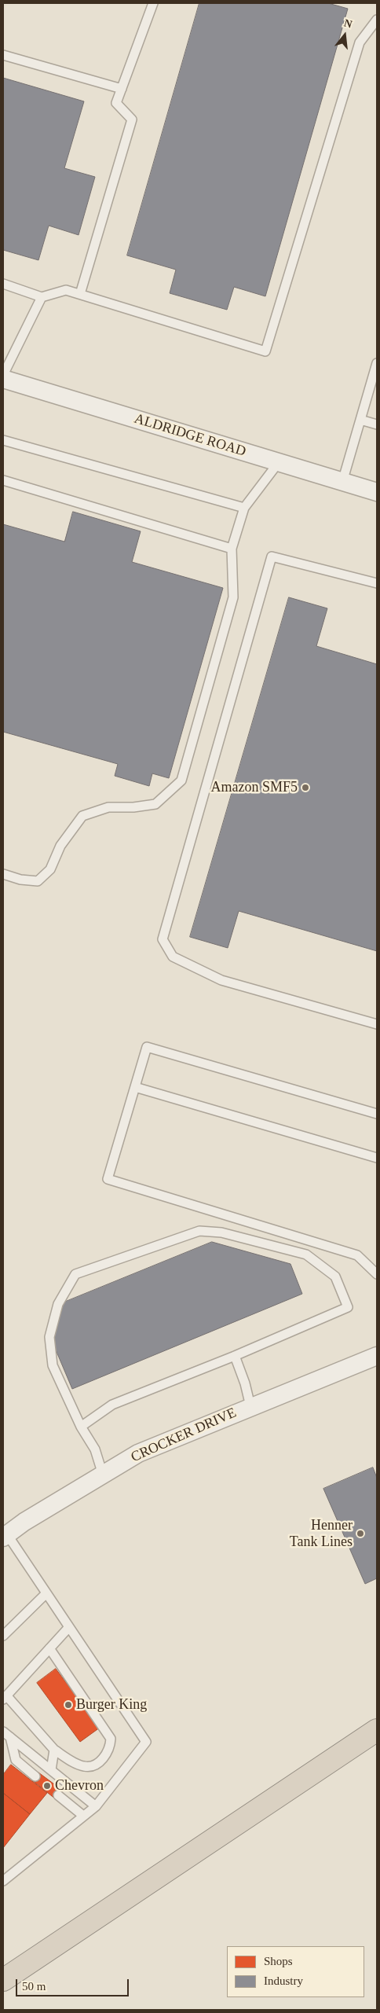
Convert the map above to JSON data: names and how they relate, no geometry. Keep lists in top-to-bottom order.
{
  "streets": {
    "street": ["ALDRIDGE ROAD", "CROCKER DRIVE"]
  },
  "places": [
    "Amazon SMF5",
    "Henner Tank Lines",
    "Burger King",
    "Chevron"
  ],
  "legend": ["Shops", "Industry"],
  "scale_bar": "50 m",
  "north": "top"
}
